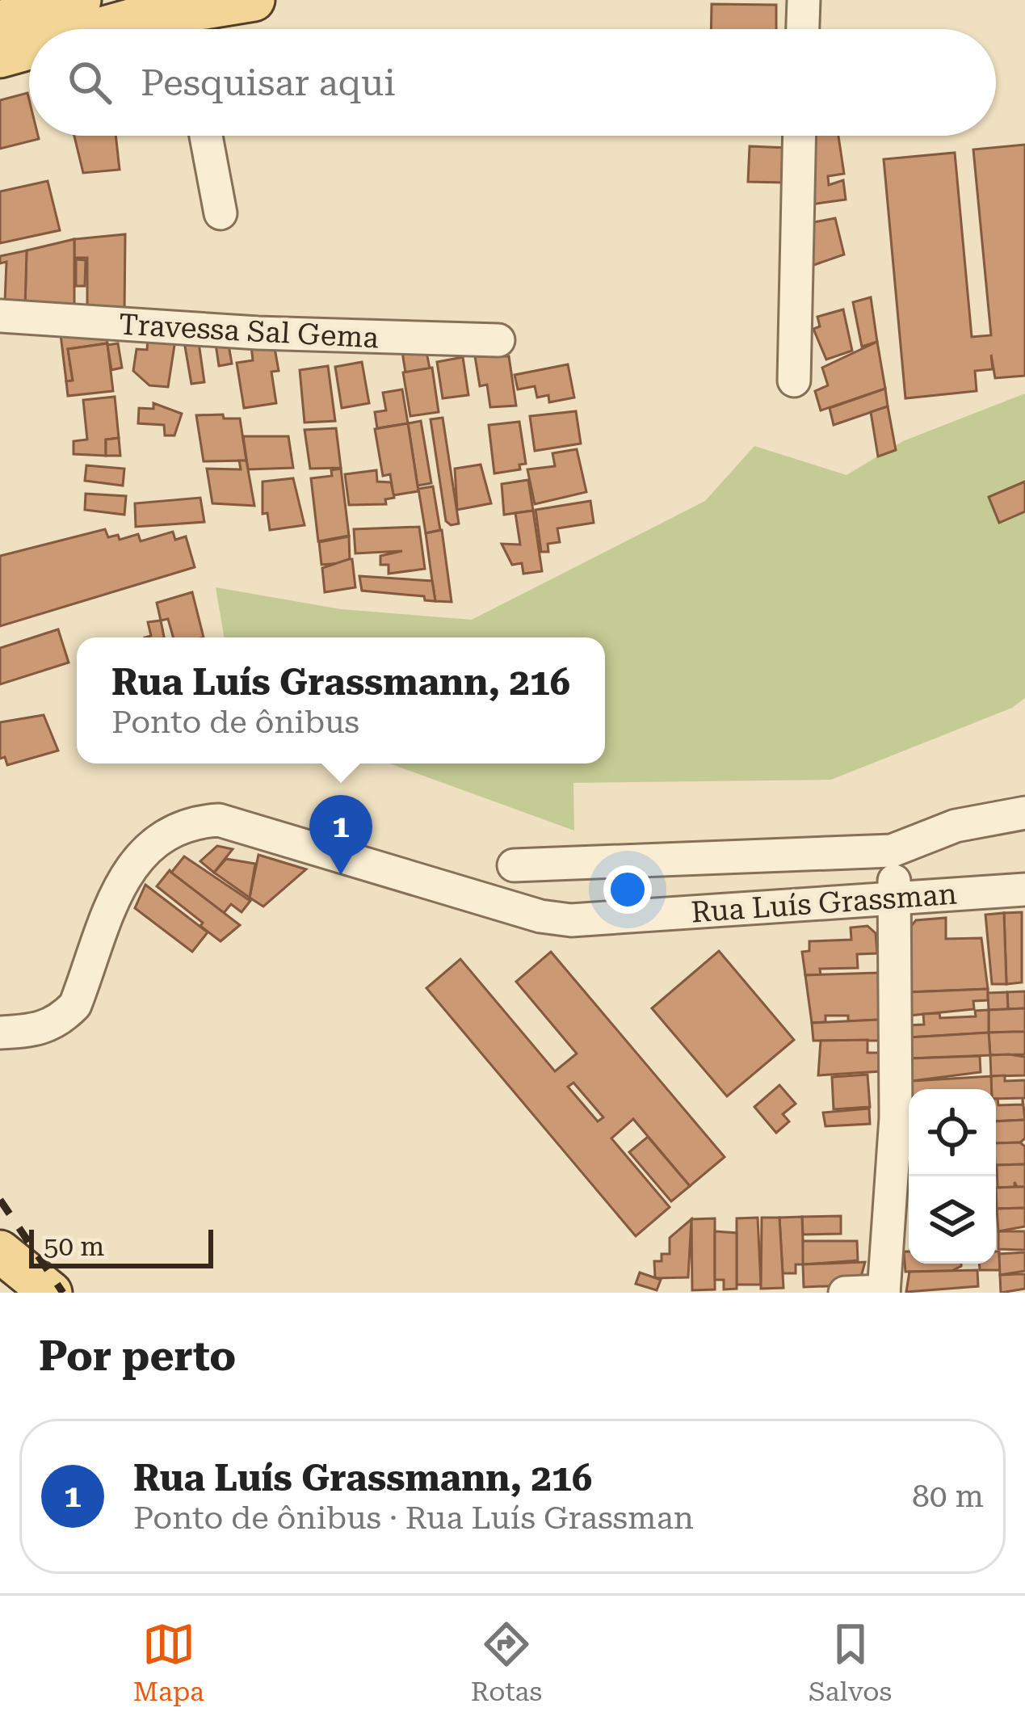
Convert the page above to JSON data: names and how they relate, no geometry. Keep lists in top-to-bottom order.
{
  "streets": {
    "street": ["Travessa Sal Gema", "Rua Luís Grassman"]
  },
  "scale_bar": "50 m",
  "page": {
    "search": "Pesquisar aqui",
    "popup": ["Rua Luís Grassmann, 216", "Ponto de ônibus"],
    "pins": "1",
    "scale": "50 m",
    "heading": "Por perto",
    "list": [
      {
        "mark": "1",
        "name": "Rua Luís Grassmann, 216",
        "note": "Ponto de ônibus · Rua Luís Grassman",
        "value": "80 m"
      }
    ],
    "nav": ["Mapa", "Rotas", "Salvos"]
  }
}
